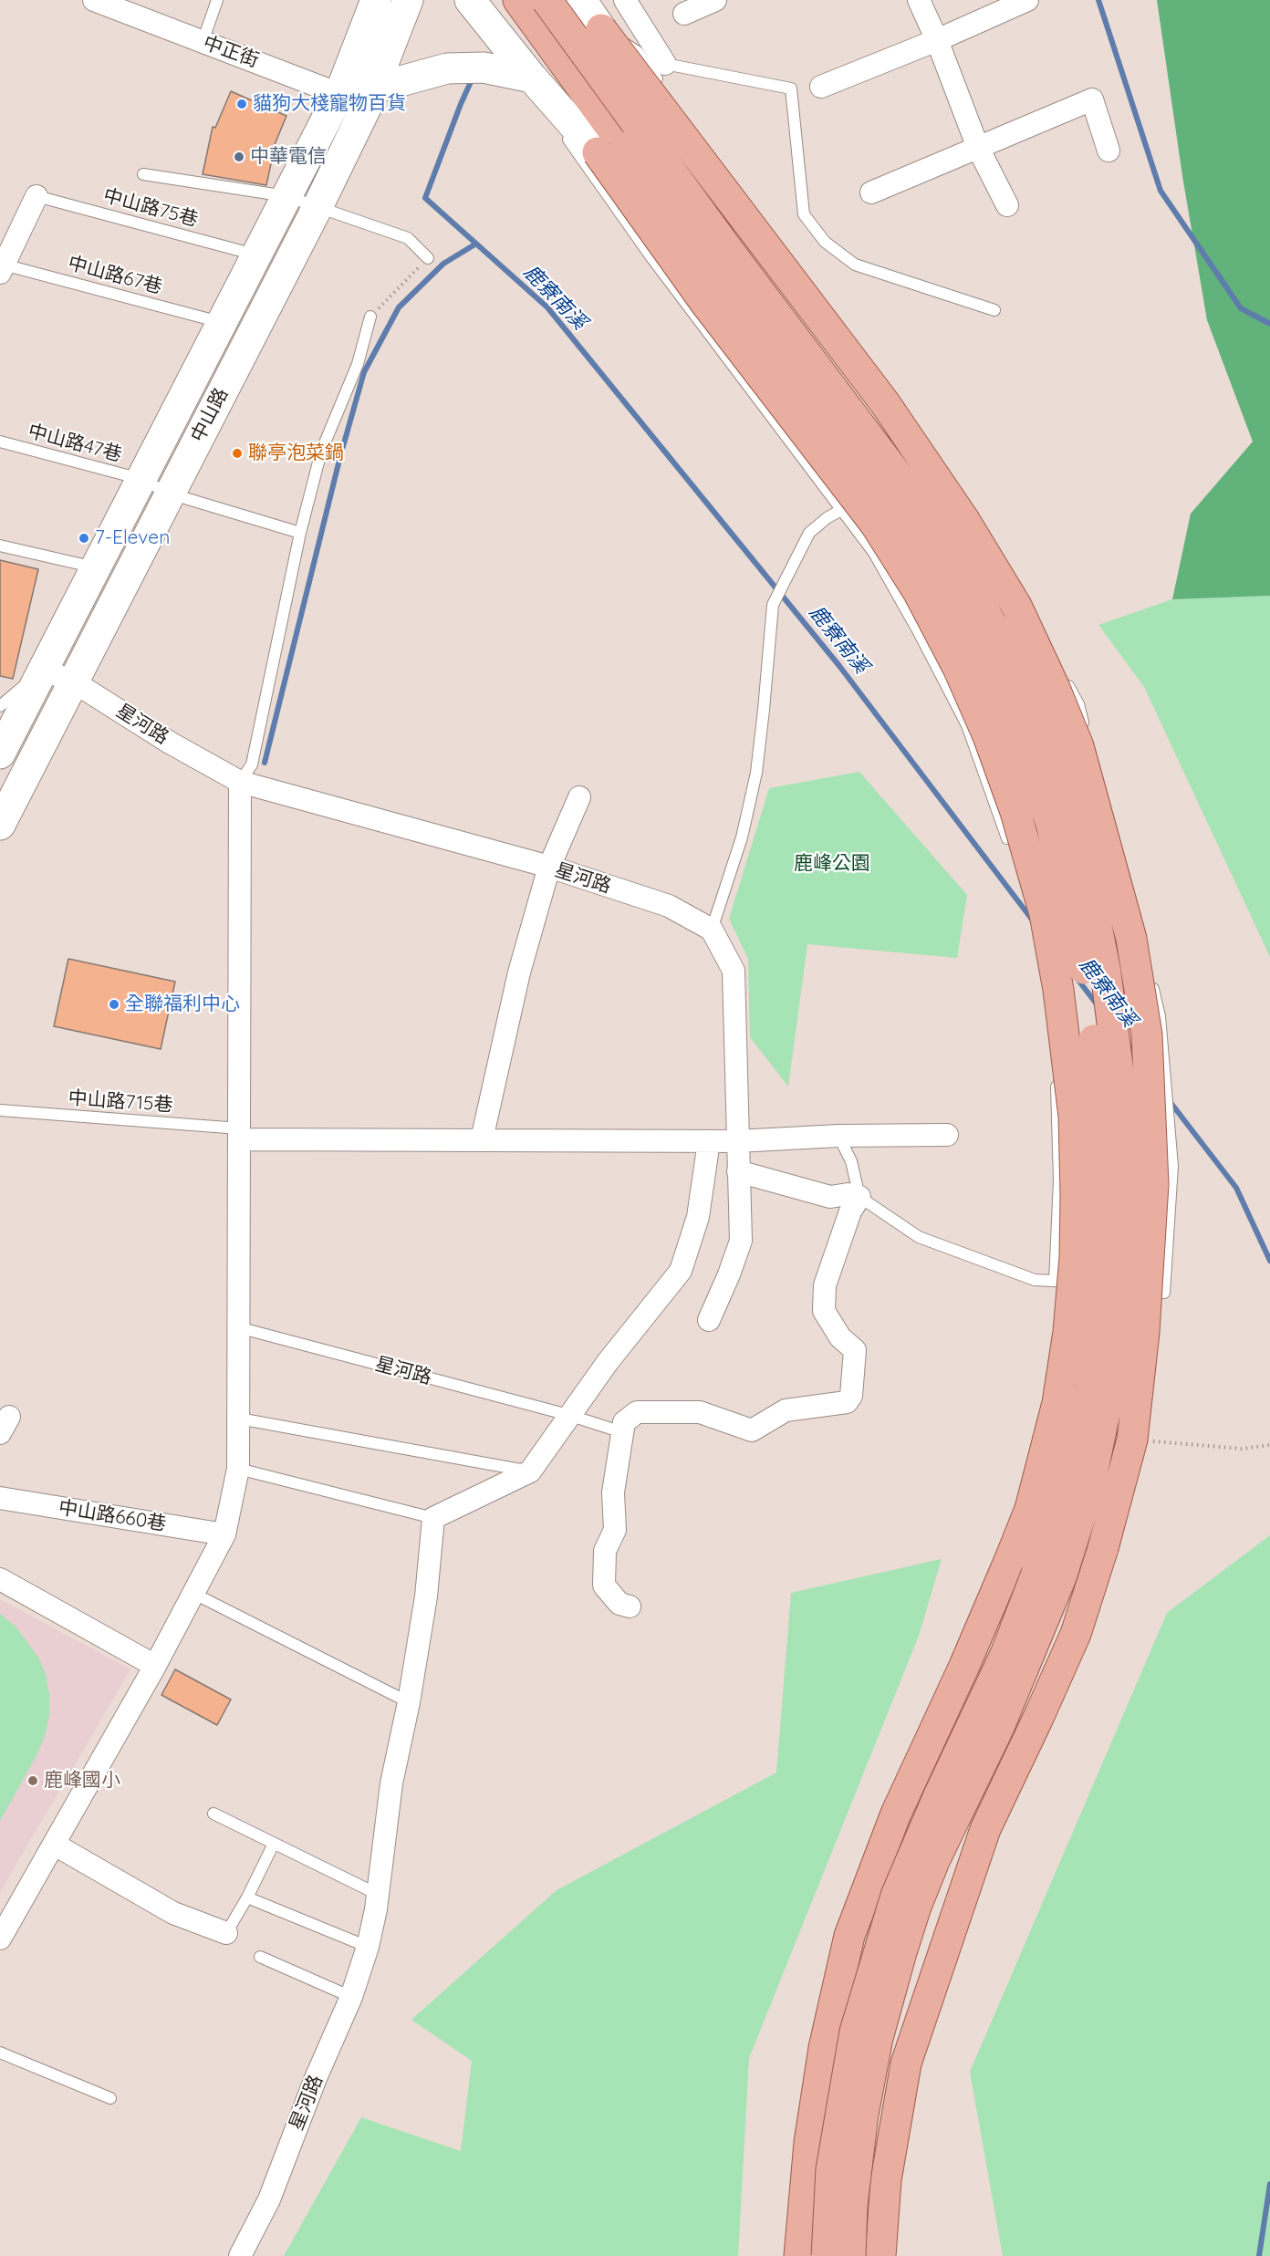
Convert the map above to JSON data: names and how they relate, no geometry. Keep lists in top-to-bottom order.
{
  "streets": {
    "street": [
      "中正街",
      "中山路",
      "星河路",
      "中山路660巷"
    ],
    "lane": [
      "中山路75巷",
      "中山路67巷",
      "中山路47巷",
      "中山路715巷"
    ]
  },
  "crossings": [
    ["中正街", "中山路"],
    ["中山路75巷", "中山路"],
    ["中山路67巷", "中山路"],
    ["中山路", "中山路47巷"],
    ["中山路", "星河路"]
  ],
  "water": ["鹿寮南溪"],
  "parks": ["鹿峰公園"],
  "places": [
    "貓狗大棧寵物百貨",
    "中華電信",
    "聯亭泡菜鍋",
    "7-Eleven",
    "全聯福利中心",
    "鹿峰國小"
  ]
}
